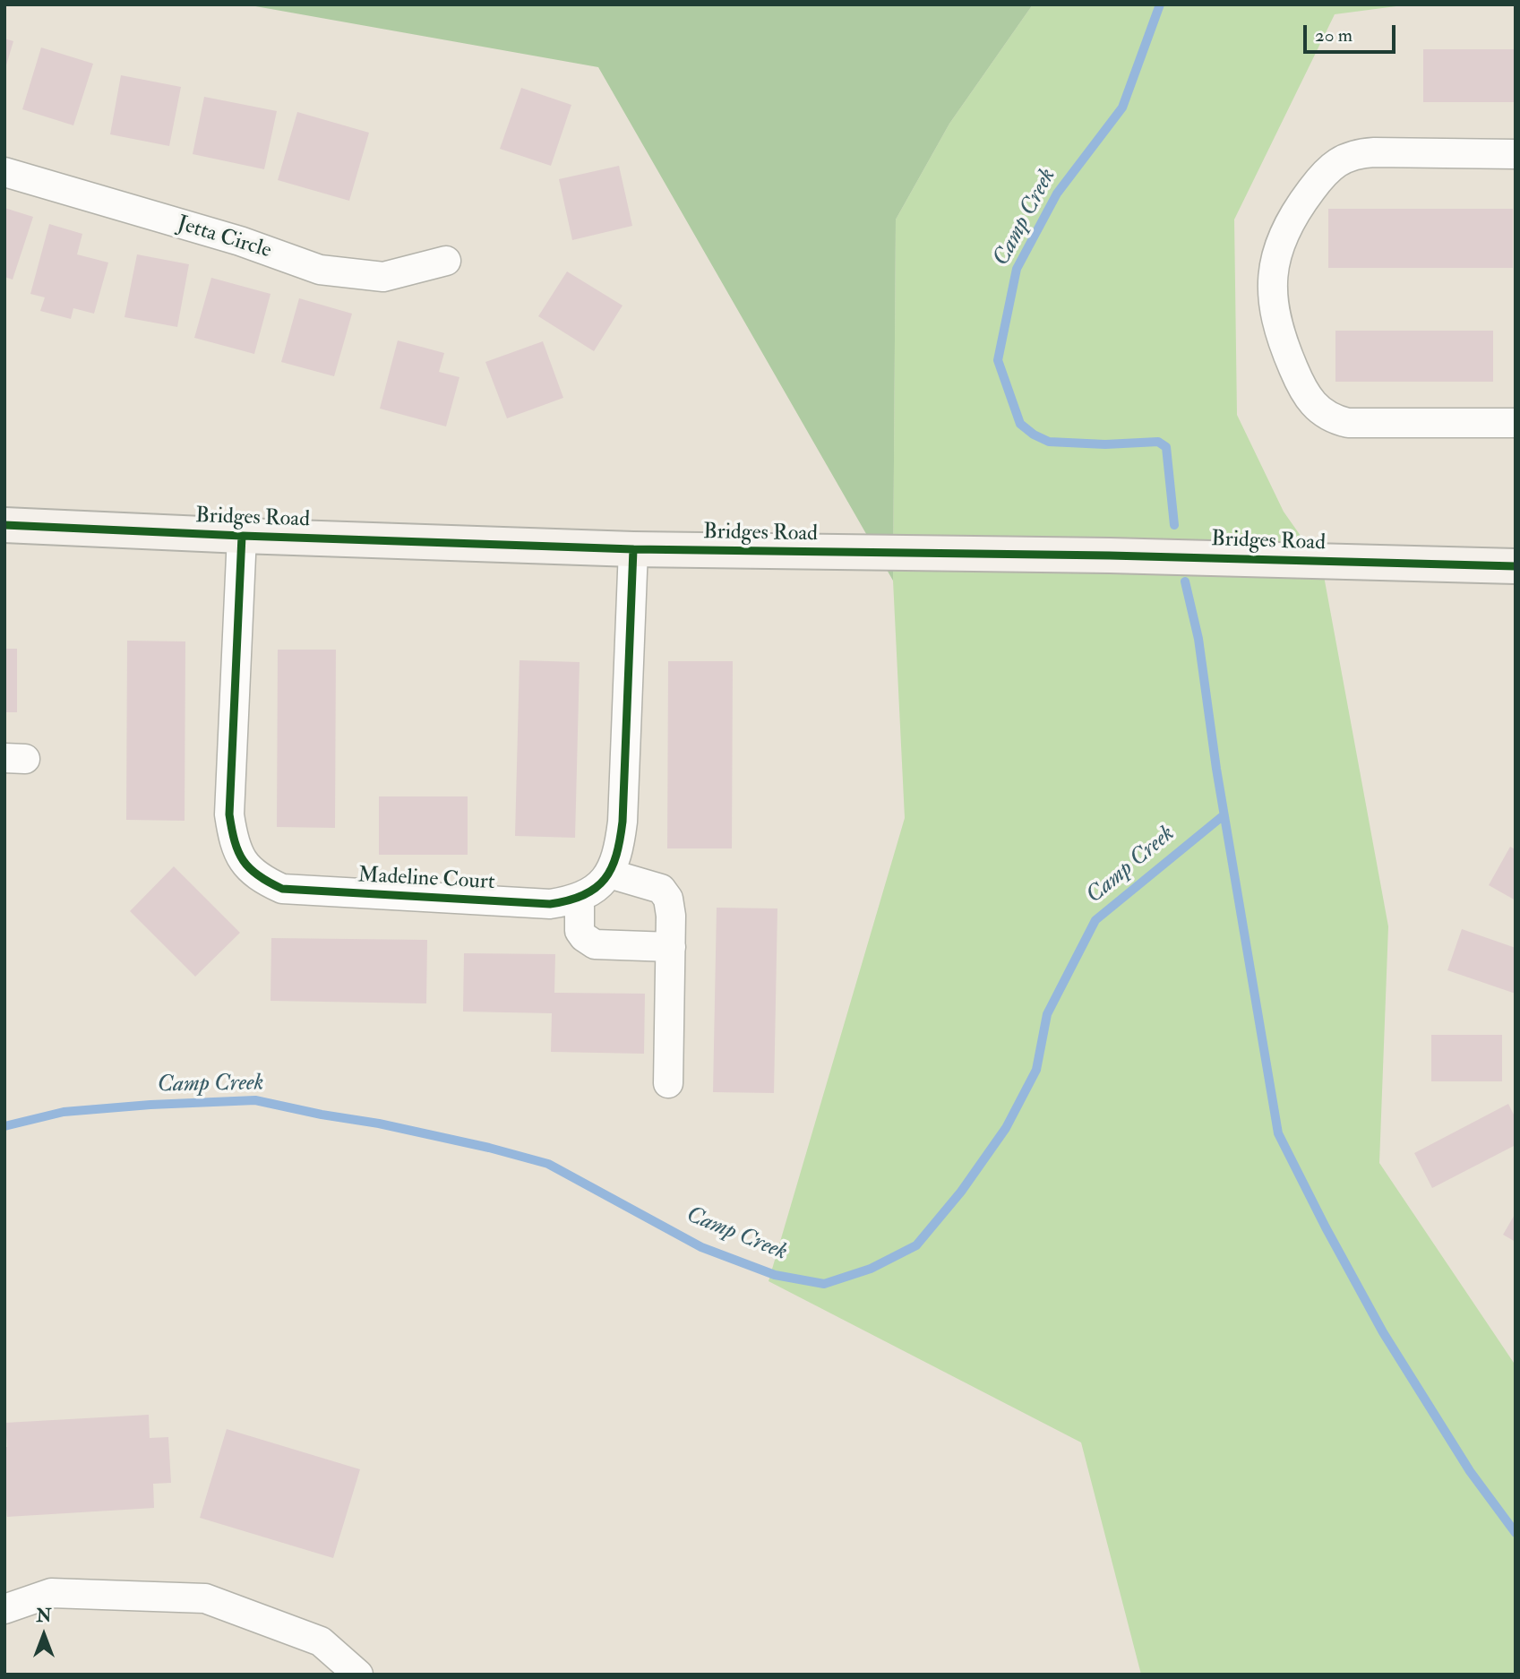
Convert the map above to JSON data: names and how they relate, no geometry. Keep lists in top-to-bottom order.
{
  "streets": {
    "street": ["Jetta Circle", "Bridges Road", "Madeline Court"]
  },
  "crossings": [
    ["Bridges Road", "Madeline Court"]
  ],
  "water": ["Camp Creek"],
  "scale_bar": "20 m",
  "north": "top"
}
